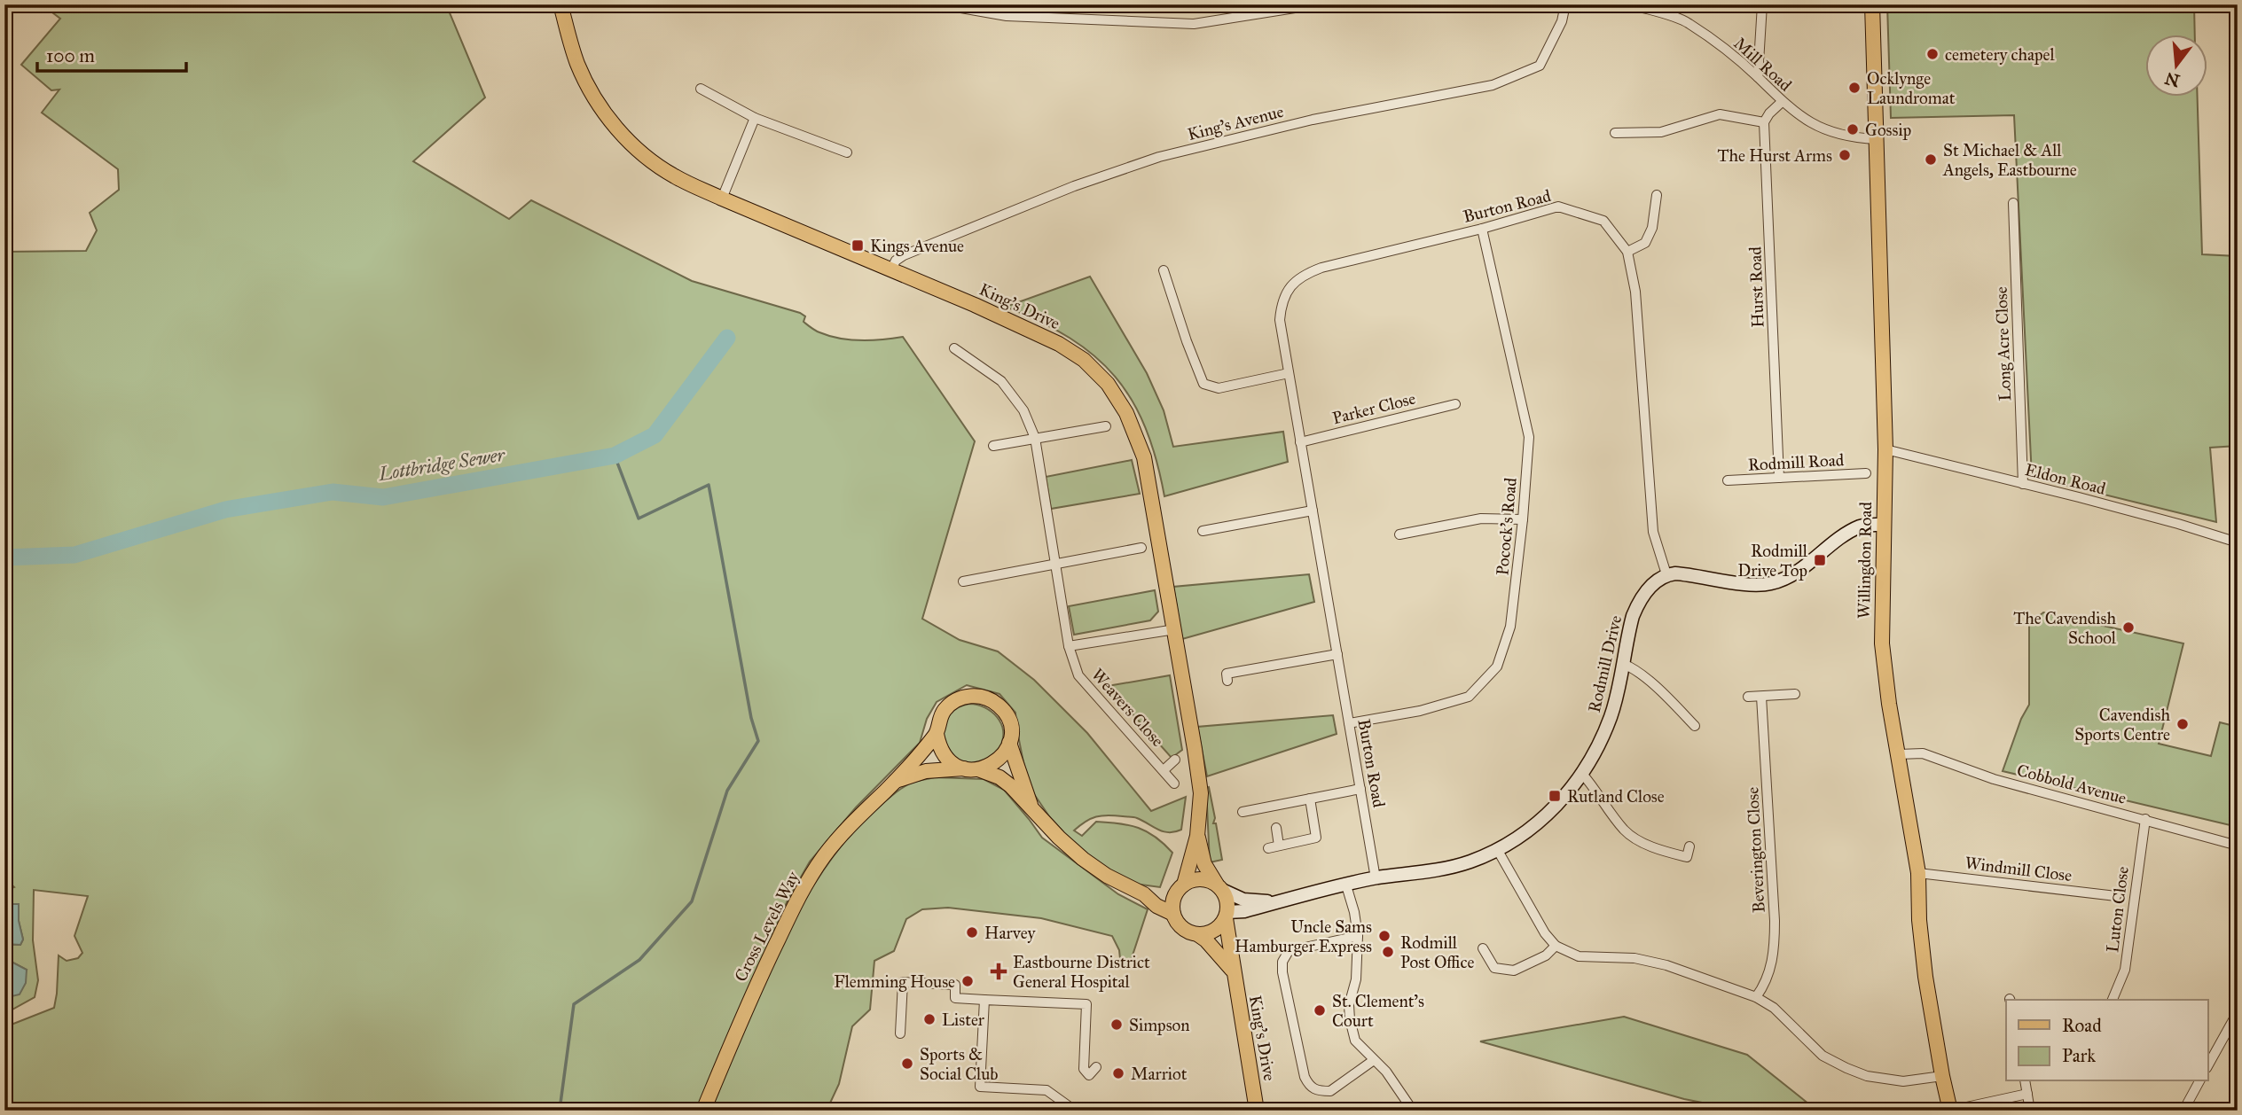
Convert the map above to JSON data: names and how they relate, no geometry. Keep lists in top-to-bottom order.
{
  "streets": {
    "main road": ["King's Drive", "Willingdon Road", "Cross Levels Way"],
    "street": [
      "Mill Road",
      "King's Avenue",
      "Burton Road",
      "Hurst Road",
      "Long Acre Close",
      "Parker Close",
      "Rodmill Road",
      "Eldon Road",
      "Pocock's Road",
      "Rodmill Drive",
      "Weavers Close",
      "Cobbold Avenue",
      "Beverington Close",
      "Windmill Close",
      "Luton Close"
    ]
  },
  "crossings": [
    ["Mill Road", "Willingdon Road"],
    ["King's Avenue", "King's Drive"],
    ["Burton Road", "Parker Close"],
    ["Burton Road", "Pocock's Road"],
    ["Burton Road", "Rodmill Drive"],
    ["Hurst Road", "Rodmill Road"],
    ["King's Drive", "Rodmill Drive"],
    ["King's Drive", "Weavers Close"],
    ["King's Drive", "Cross Levels Way"],
    ["Long Acre Close", "Eldon Road"],
    ["Eldon Road", "Willingdon Road"],
    ["Willingdon Road", "Cobbold Avenue"],
    ["Willingdon Road", "Windmill Close"],
    ["Rodmill Drive", "Cross Levels Way"],
    ["Cobbold Avenue", "Luton Close"]
  ],
  "water": ["Lottbridge Sewer"],
  "places": {
    "other": [
      "cemetery chapel",
      "Ocklynge Laundromat",
      "Gossip",
      "The Hurst Arms",
      "St Michael & All Angels, Eastbourne",
      "The Cavendish School",
      "Cavendish Sports Centre",
      "Harvey",
      "Uncle Sams Hamburger Express",
      "Rodmill Post Office",
      "Flemming House",
      "St. Clement's Court",
      "Lister",
      "Simpson",
      "Sports & Social Club",
      "Marriot"
    ],
    "transit": ["Kings Avenue", "Rodmill Drive Top", "Rutland Close"],
    "health": ["Eastbourne District General Hospital"]
  },
  "legend": ["Road", "Park"],
  "scale_bar": "100 m",
  "north": "bottom"
}
